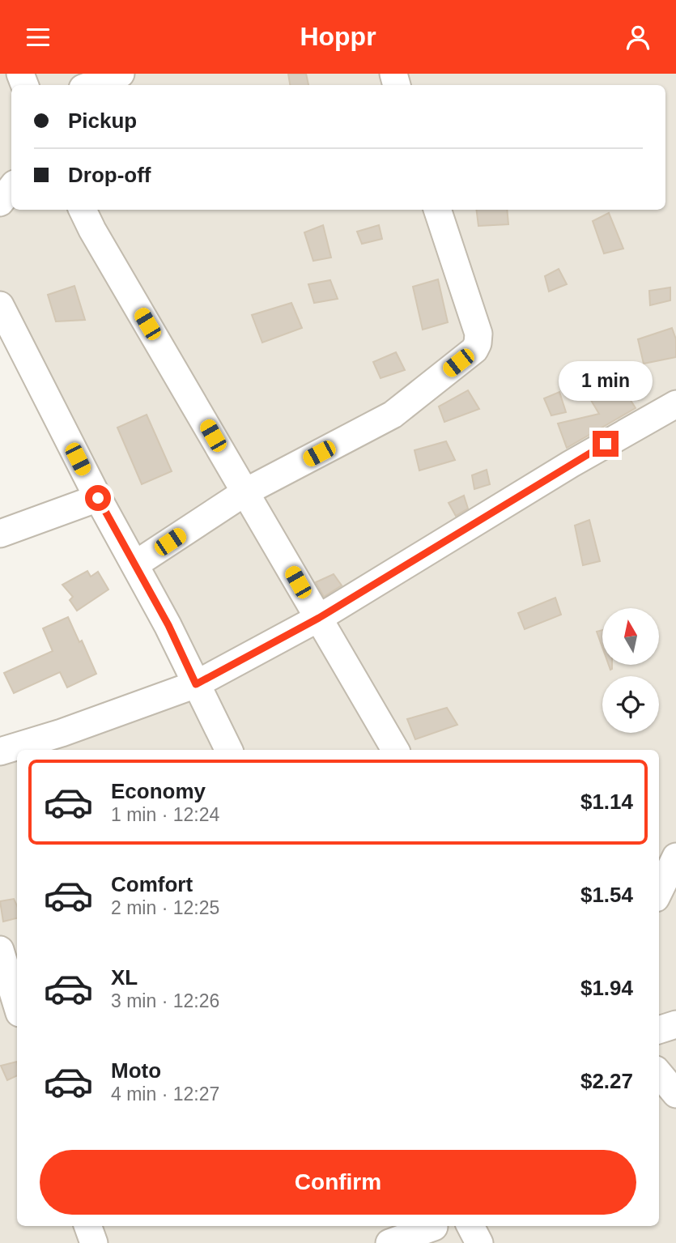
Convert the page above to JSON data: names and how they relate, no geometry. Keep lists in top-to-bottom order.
{
  "north": "top",
  "page": {
    "header": "Hoppr",
    "banner": ["Pickup", "Drop-off"],
    "bubble": "1 min",
    "list": [
      {
        "name": "Economy",
        "note": "1 min · 12:24",
        "value": "$1.14"
      },
      {
        "name": "Comfort",
        "note": "2 min · 12:25",
        "value": "$1.54"
      },
      {
        "name": "XL",
        "note": "3 min · 12:26",
        "value": "$1.94"
      },
      {
        "name": "Moto",
        "note": "4 min · 12:27",
        "value": "$2.27"
      }
    ],
    "buttons": "Confirm"
  }
}
